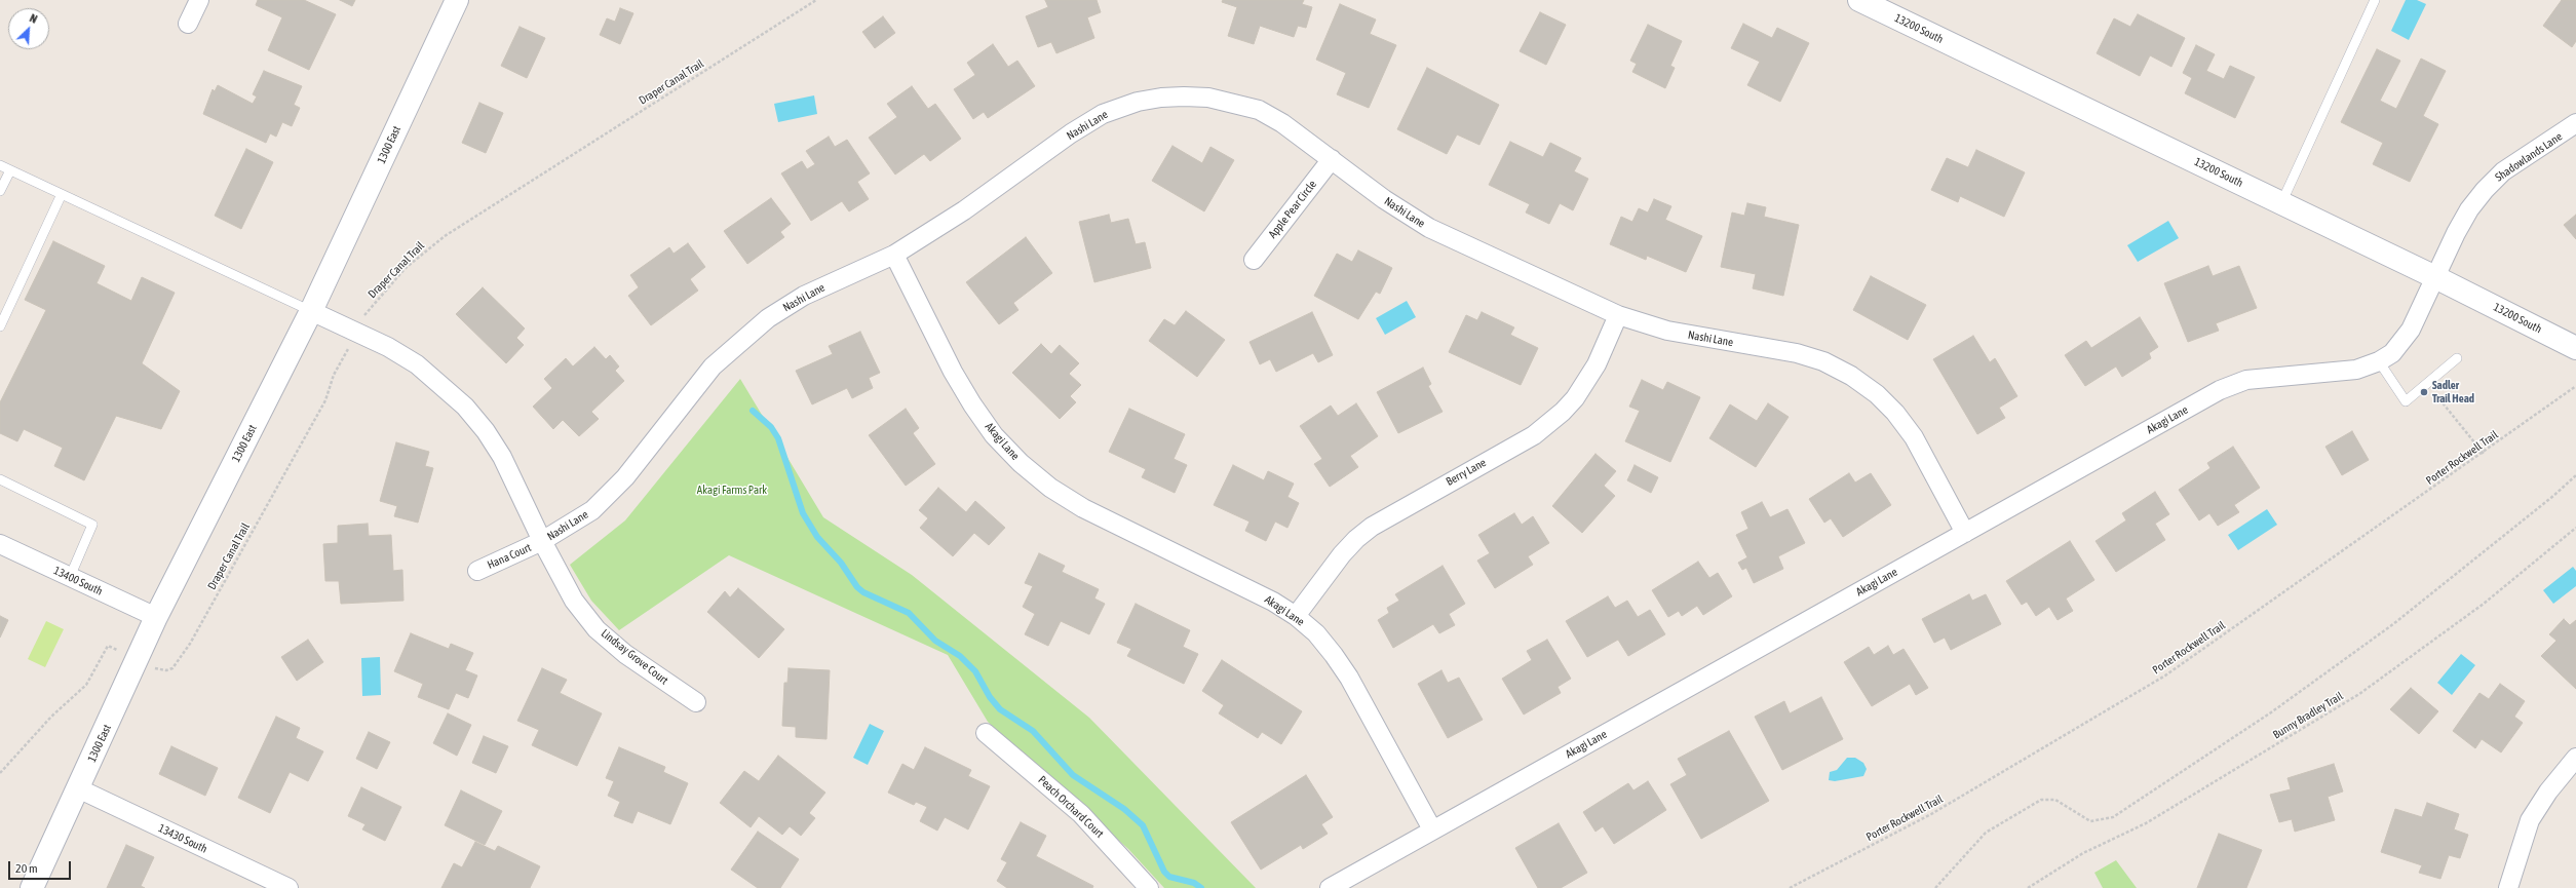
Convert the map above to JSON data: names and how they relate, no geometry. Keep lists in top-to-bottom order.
{
  "streets": {
    "main road": ["13200 South", "1300 East"],
    "street": [
      "Nashi Lane",
      "Shadowlands Lane",
      "Apple Pear Circle",
      "Akagi Lane",
      "Berry Lane",
      "Hana Court",
      "13400 South",
      "Lindsay Grove Court",
      "Peach Orchard Court",
      "13430 South"
    ],
    "path": ["Draper Canal Trail", "Porter Rockwell Trail", "Bunny Bradley Trail"]
  },
  "crossings": [
    ["13200 South", "Shadowlands Lane"],
    ["13200 South", "Akagi Lane"],
    ["Draper Canal Trail", "Nashi Lane"],
    ["Nashi Lane", "1300 East"],
    ["Nashi Lane", "Apple Pear Circle"],
    ["Nashi Lane", "Akagi Lane"],
    ["Nashi Lane", "Berry Lane"],
    ["Nashi Lane", "Hana Court"],
    ["Nashi Lane", "Lindsay Grove Court"],
    ["1300 East", "13400 South"],
    ["1300 East", "13430 South"],
    ["Shadowlands Lane", "Akagi Lane"],
    ["Akagi Lane", "Berry Lane"],
    ["Hana Court", "Lindsay Grove Court"]
  ],
  "parks": ["Akagi Farms Park"],
  "places": ["Sadler Trail Head"],
  "scale_bar": "20 m",
  "north": "top right"
}
